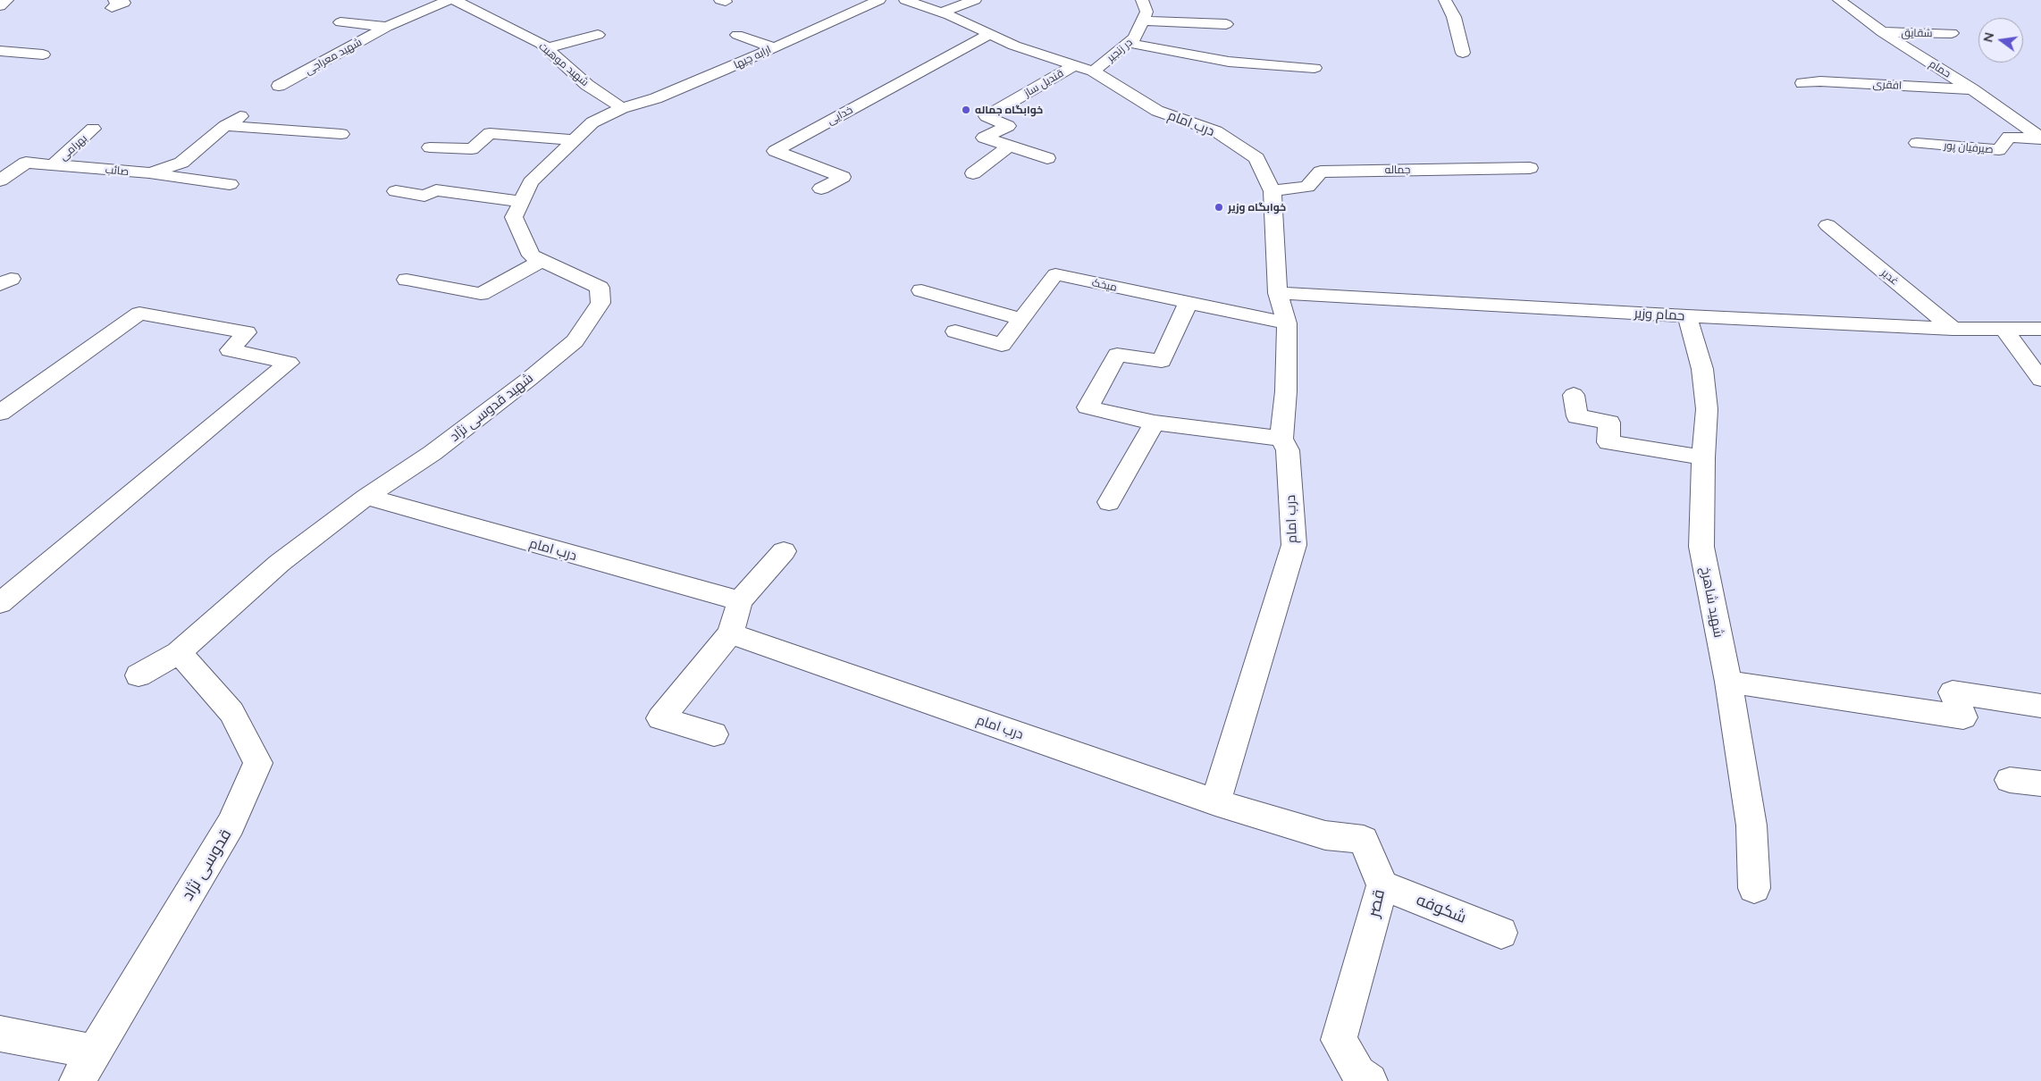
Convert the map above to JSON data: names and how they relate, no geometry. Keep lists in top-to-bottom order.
{
  "streets": {
    "street": [
      "شقایق",
      "در زنجیر",
      "شهید معراجی",
      "ارابه چیها",
      "شهید موهبت",
      "حمام",
      "قندیل ساز",
      "افقری",
      "خدایی",
      "درب امام",
      "بهرامی",
      "صیرفیان پور",
      "جماله",
      "صائب",
      "غدیر",
      "میخک",
      "حمام وزیر",
      "شهید قدوسی نژاد",
      "شهید شاهرخ",
      "قدوسی نژاد",
      "قصر",
      "شکوفه"
    ]
  },
  "crossings": [
    ["شقایق", "حمام"],
    ["در زنجیر", "درب امام"],
    ["ارابه چیها", "شهید موهبت"],
    ["ارابه چیها", "شهید قدوسی نژاد"],
    ["شهید موهبت", "شهید قدوسی نژاد"],
    ["حمام", "افقری"],
    ["حمام", "صیرفیان پور"],
    ["قندیل ساز", "درب امام"],
    ["خدایی", "درب امام"],
    ["درب امام", "جماله"],
    ["درب امام", "میخک"],
    ["درب امام", "حمام وزیر"],
    ["درب امام", "شهید قدوسی نژاد"],
    ["درب امام", "قصر"],
    ["بهرامی", "صائب"],
    ["غدیر", "حمام وزیر"],
    ["حمام وزیر", "شهید شاهرخ"],
    ["شهید قدوسی نژاد", "قدوسی نژاد"],
    ["قصر", "شکوفه"]
  ],
  "places": ["خوابگاه جماله", "خوابگاه وزیر"],
  "north": "left"
}
